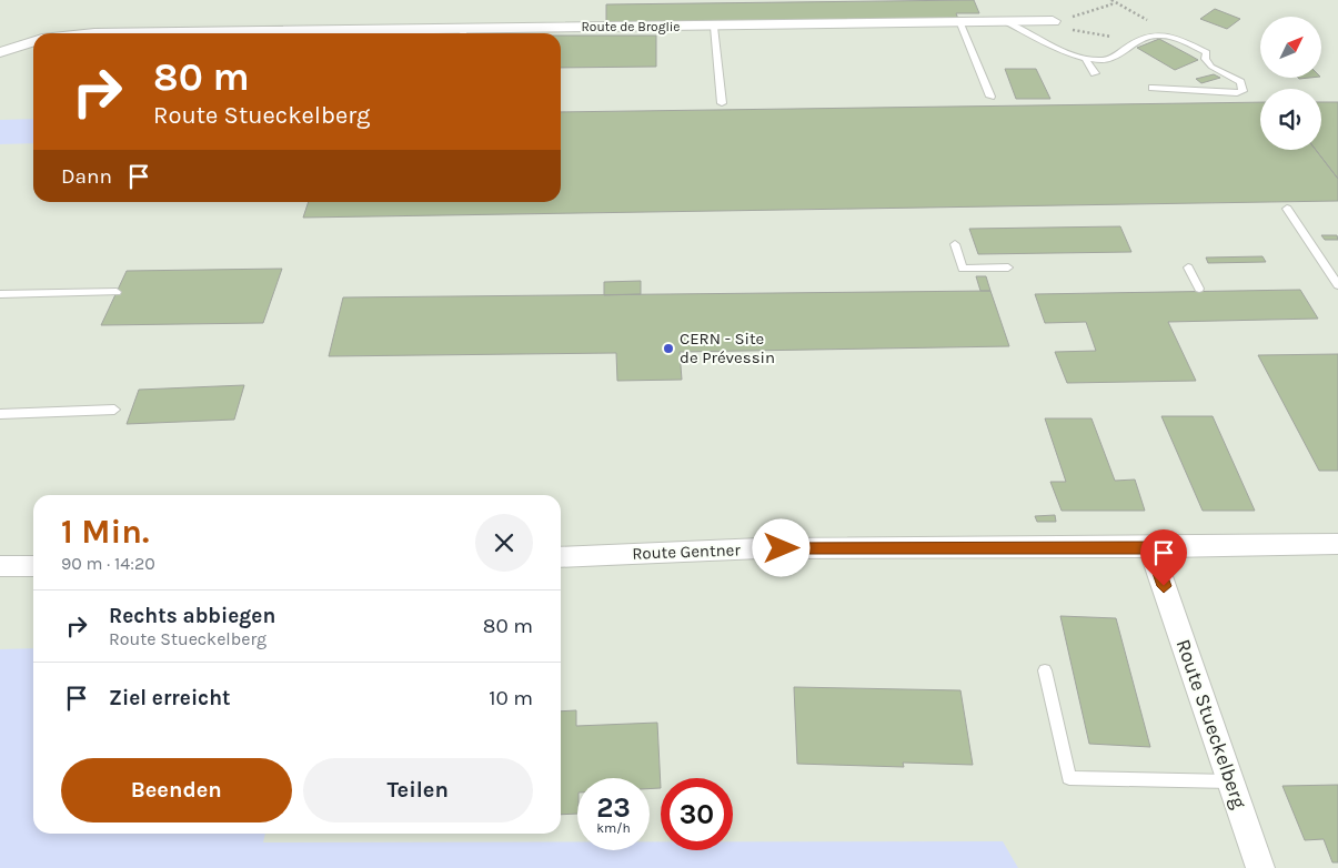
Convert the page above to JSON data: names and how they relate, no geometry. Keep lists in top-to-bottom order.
{
  "streets": {
    "street": ["Route de Broglie", "Route Gentner", "Route Stueckelberg"]
  },
  "crossings": [
    ["Route Gentner", "Route Stueckelberg"]
  ],
  "places": ["CERN - Site de Prévessin"],
  "north": "top right",
  "page": {
    "turn": ["80 m", "Route Stueckelberg"],
    "then": "Dann",
    "heading": ["1 Min.", "90 m · 14:20"],
    "list": [
      {
        "name": "Rechts abbiegen",
        "note": "Route Stueckelberg",
        "value": "80 m"
      },
      {
        "name": "Ziel erreicht",
        "value": "10 m"
      }
    ],
    "buttons": ["Beenden", "Teilen"],
    "speed": "23 km/h",
    "limit": "30"
  }
}
